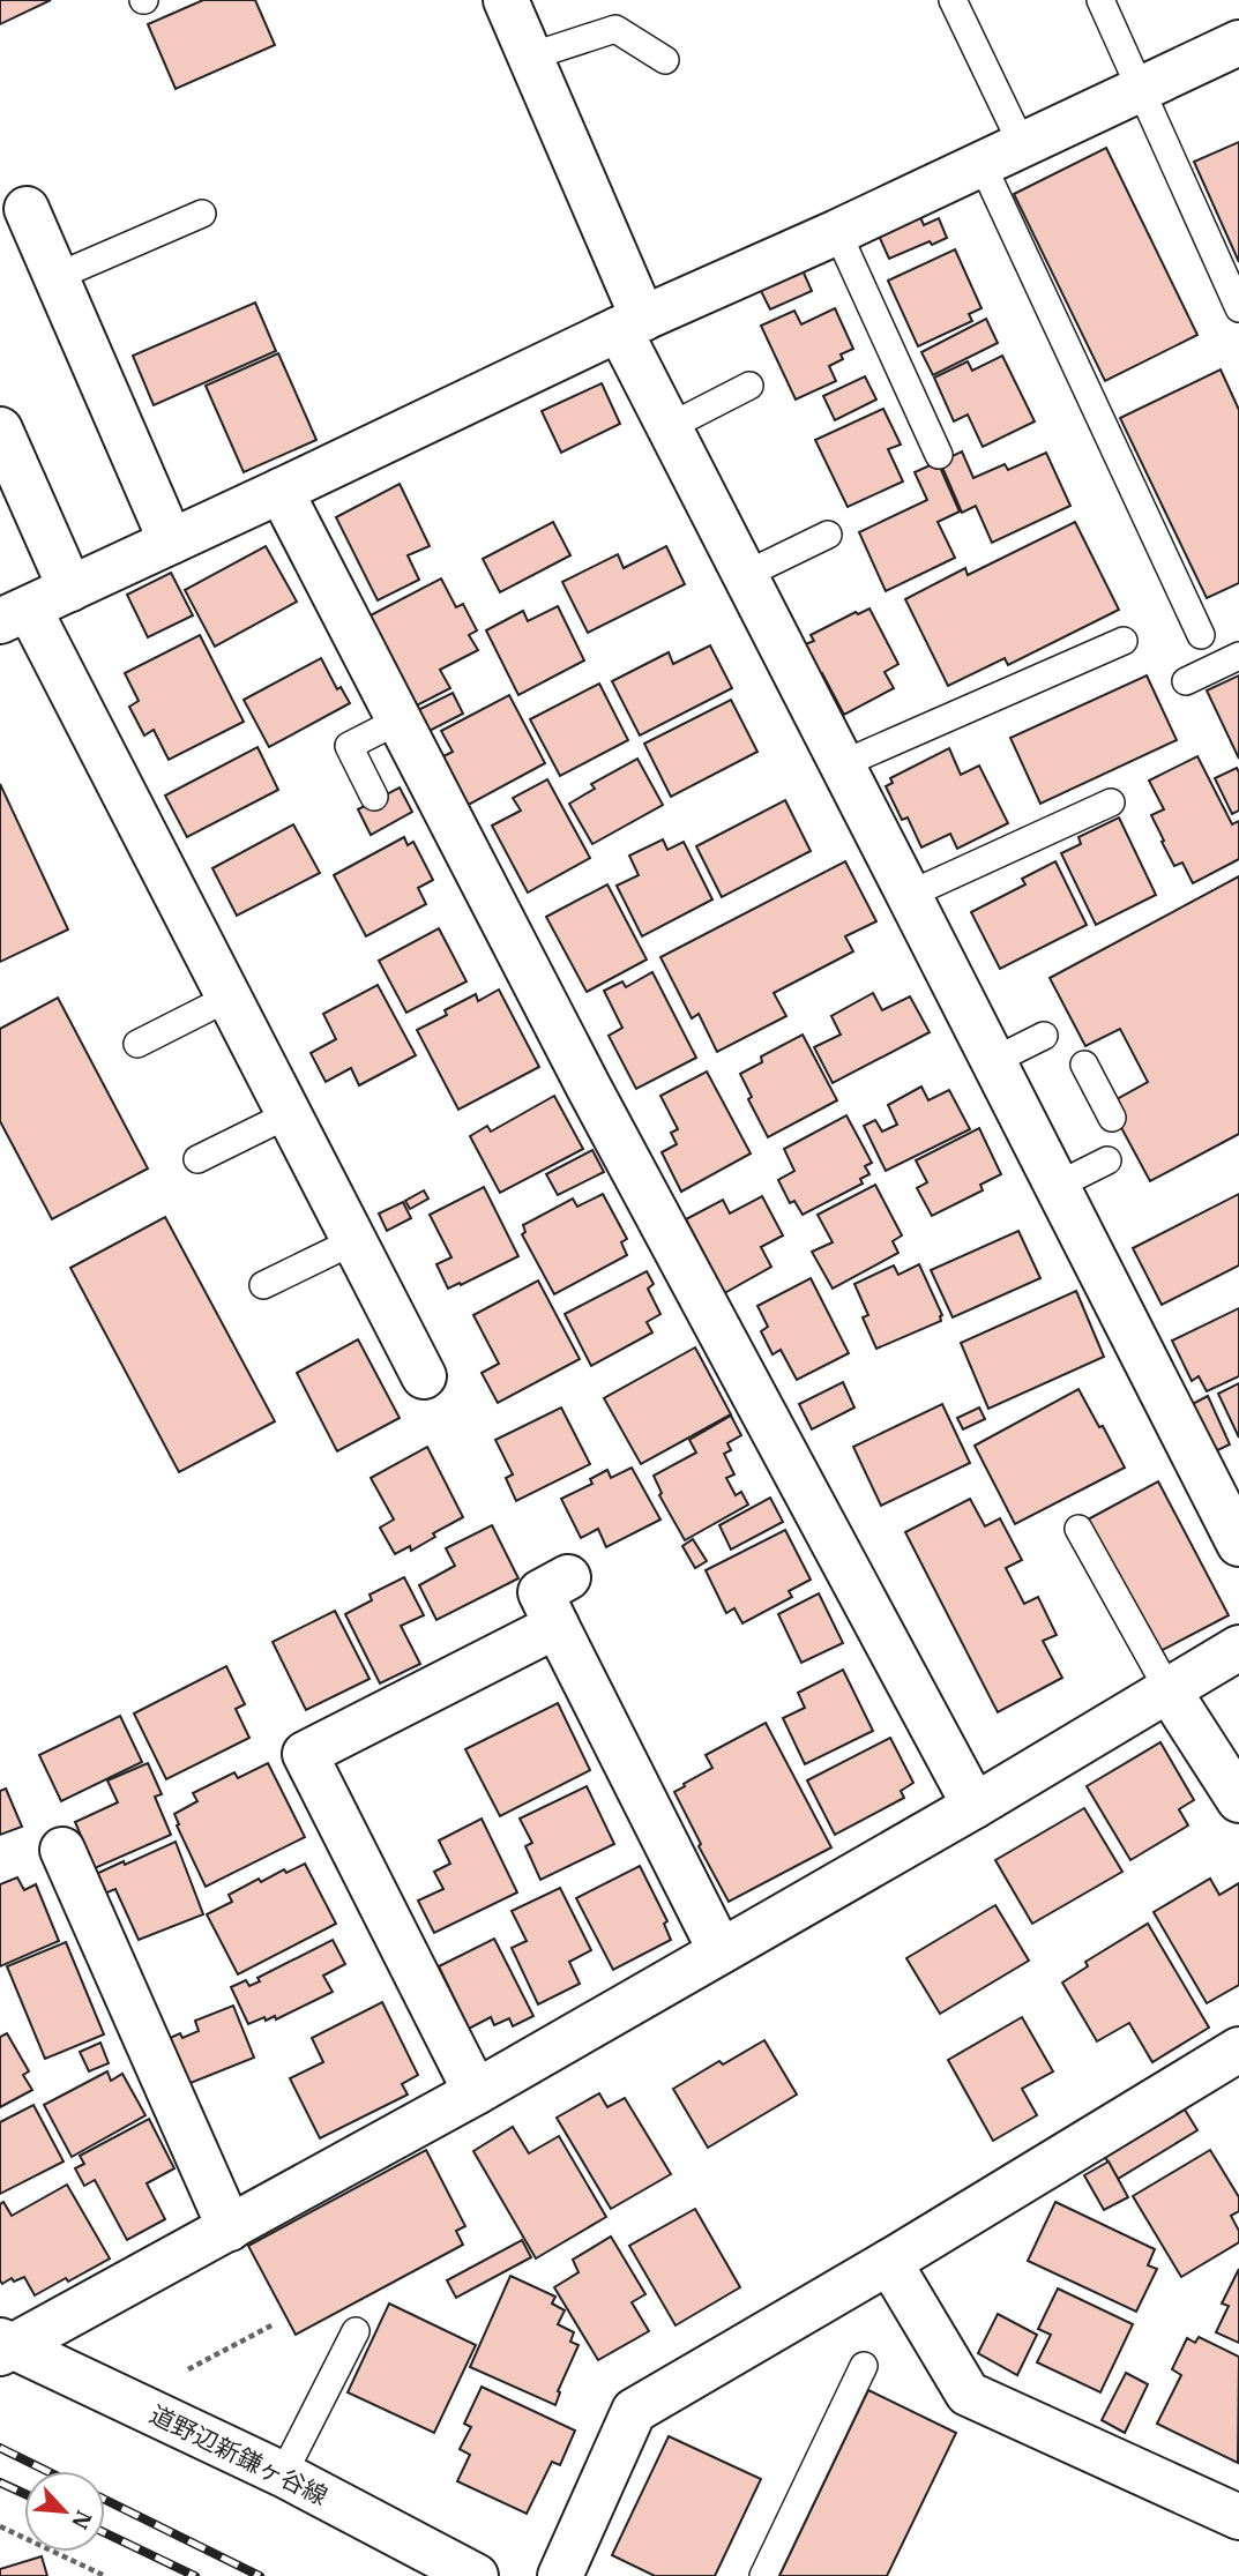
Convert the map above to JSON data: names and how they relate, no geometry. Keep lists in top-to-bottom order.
{
  "streets": {
    "street": ["道野辺新鎌ヶ谷線"]
  },
  "north": "bottom right"
}
